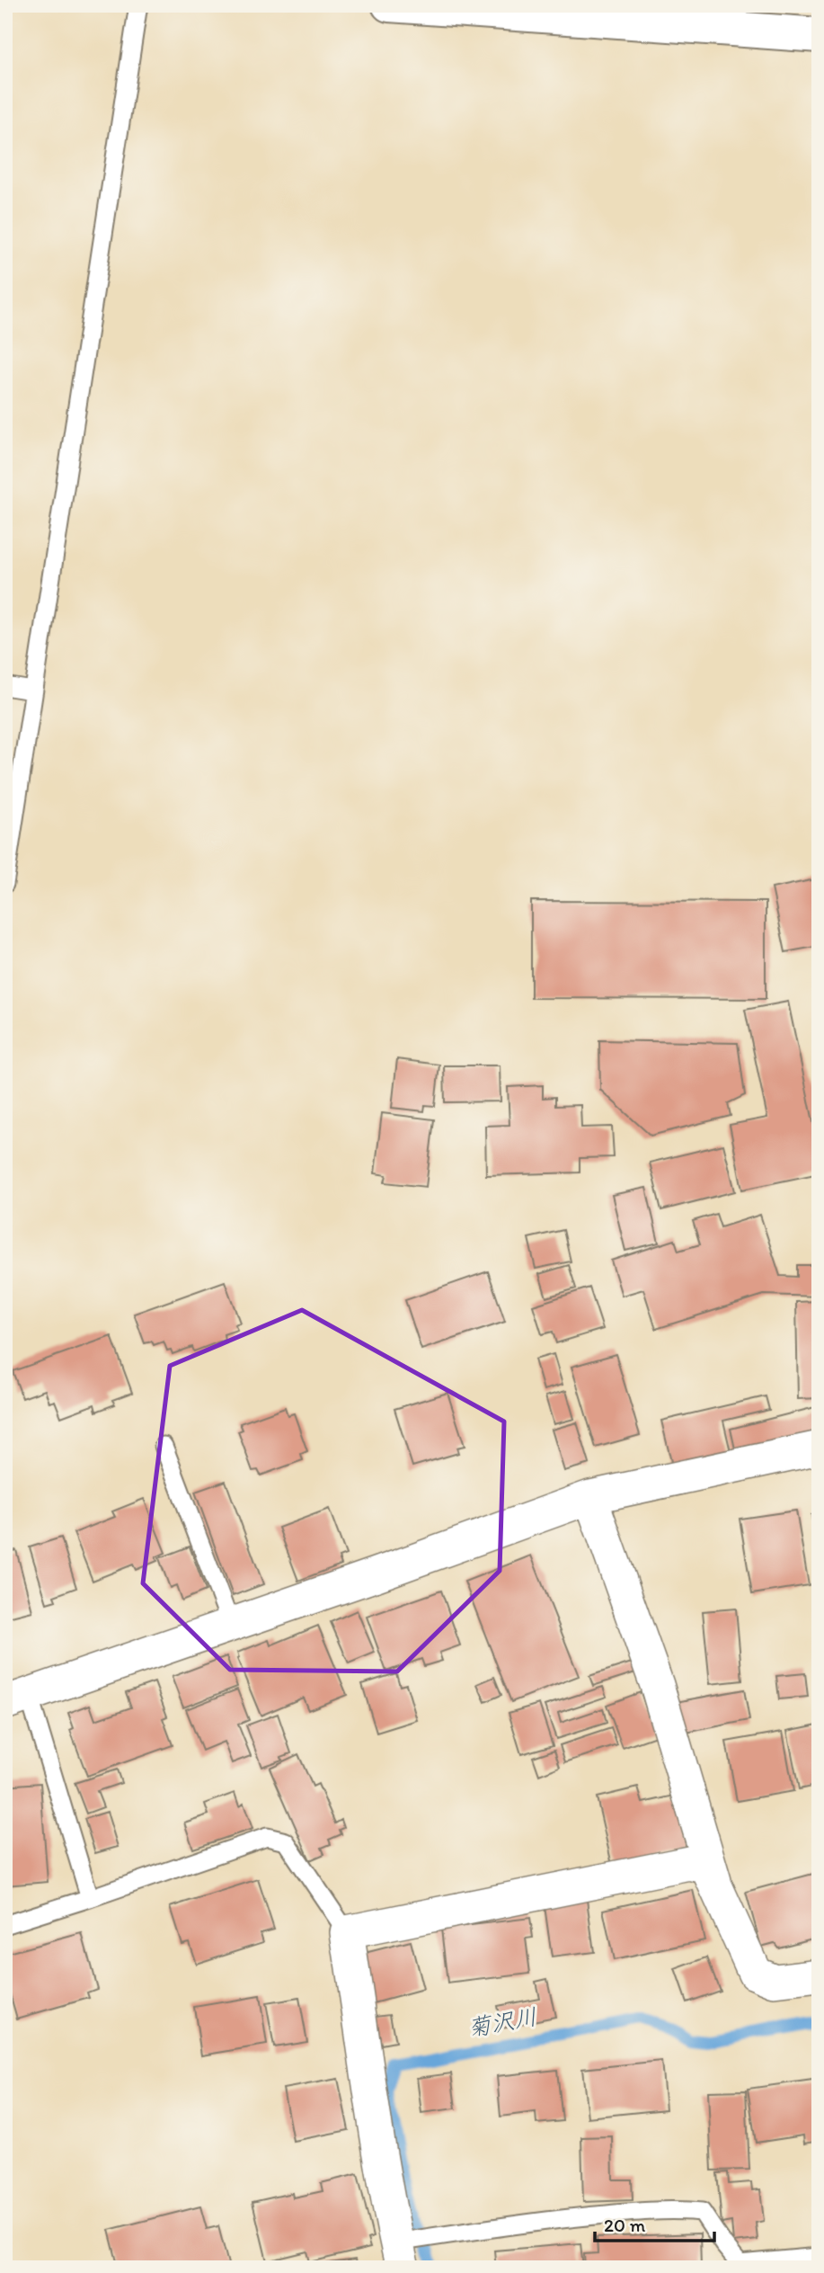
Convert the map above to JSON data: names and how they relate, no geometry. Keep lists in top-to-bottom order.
{
  "water": ["菊沢川"],
  "scale_bar": "20 m"
}
